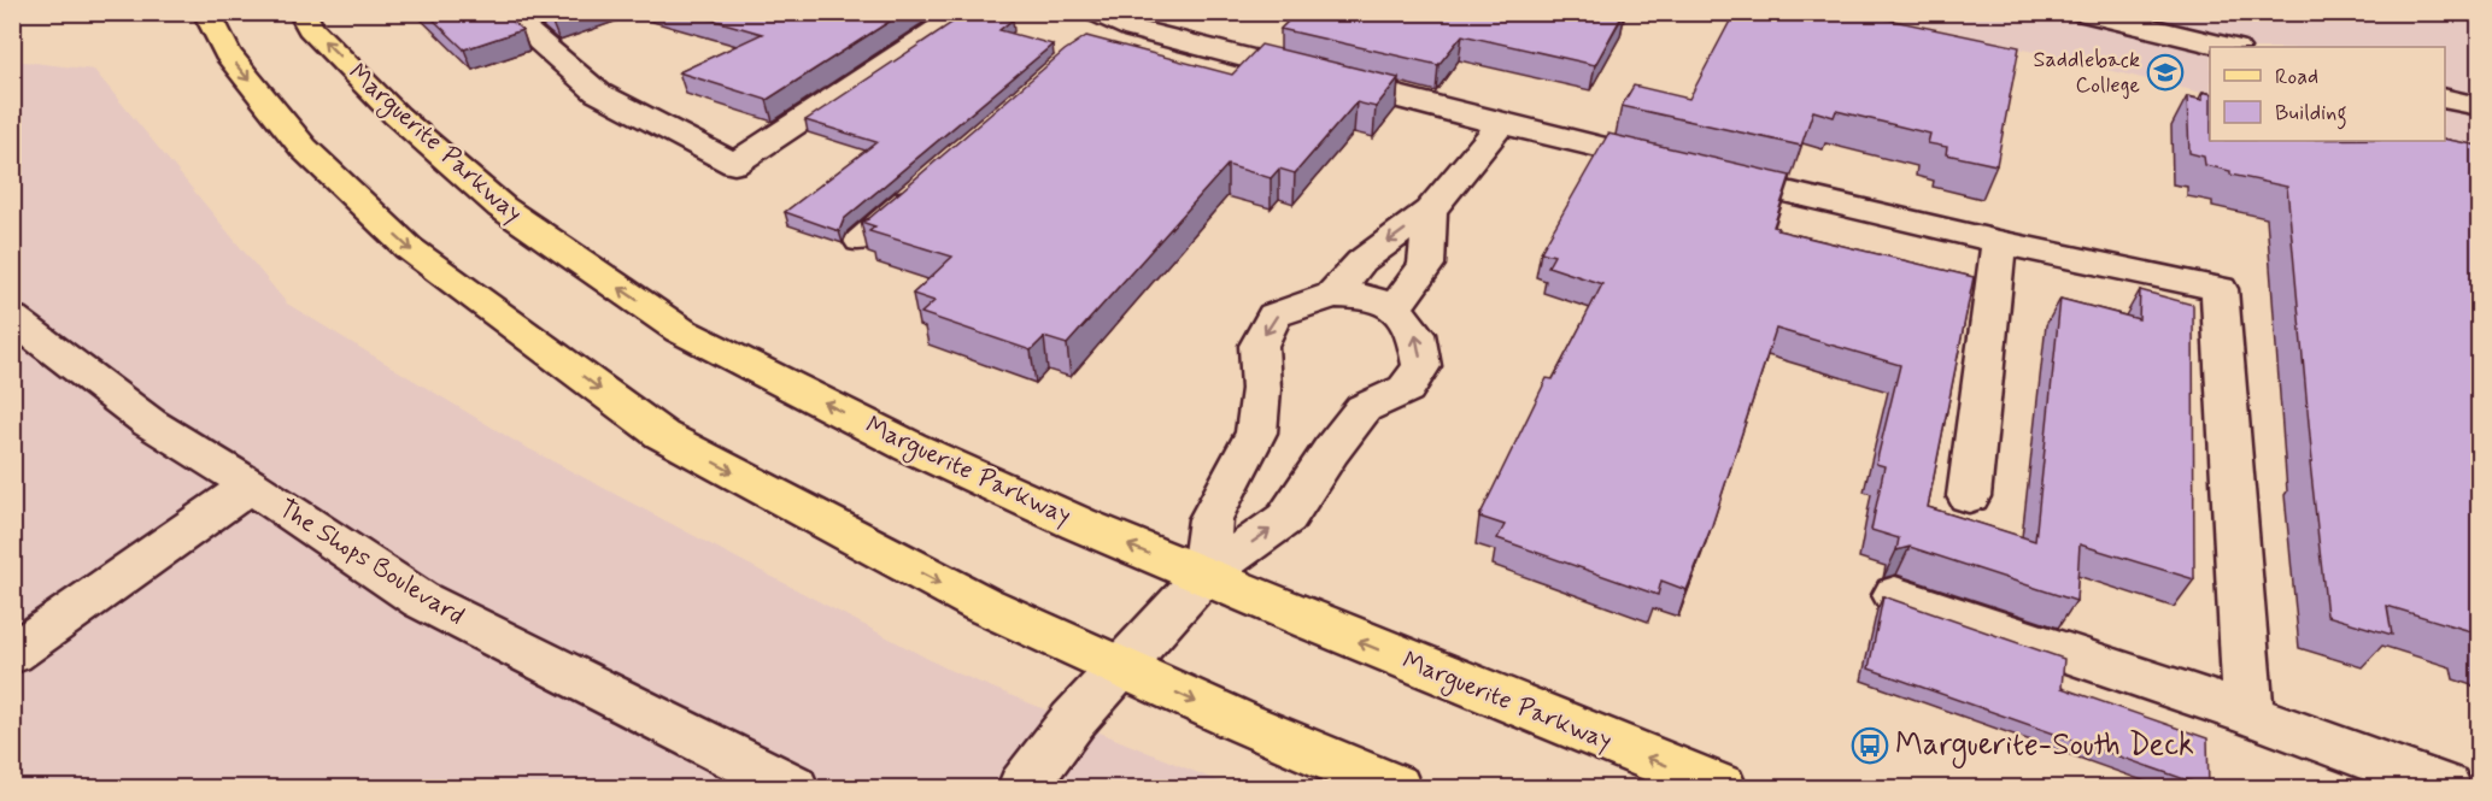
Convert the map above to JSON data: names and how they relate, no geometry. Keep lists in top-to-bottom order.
{
  "streets": {
    "main road": ["Marguerite Parkway"],
    "street": ["The Shops Boulevard"]
  },
  "places": {
    "school or university": ["Saddleback College"],
    "bus stop": ["Marguerite-South Deck"]
  },
  "legend": ["Road", "Building"]
}
